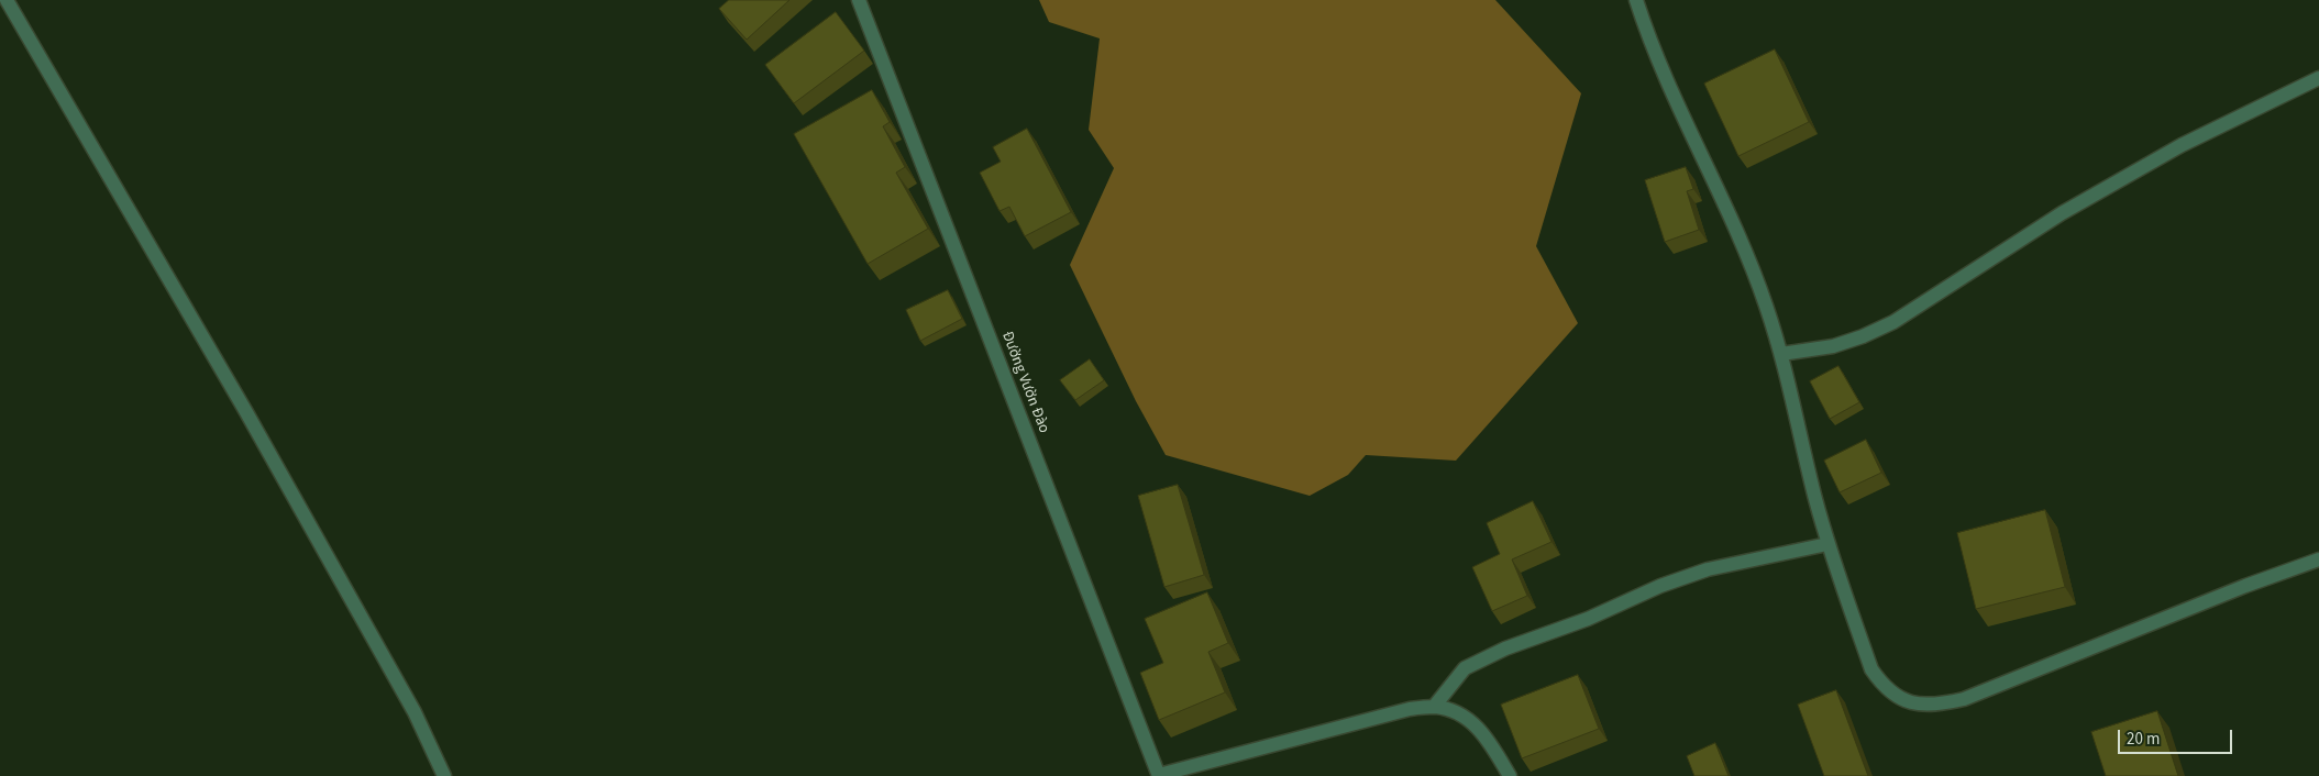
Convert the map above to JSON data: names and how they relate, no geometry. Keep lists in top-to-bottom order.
{
  "streets": {
    "street": ["Đường Vườn Đào"]
  },
  "scale_bar": "20 m"
}
